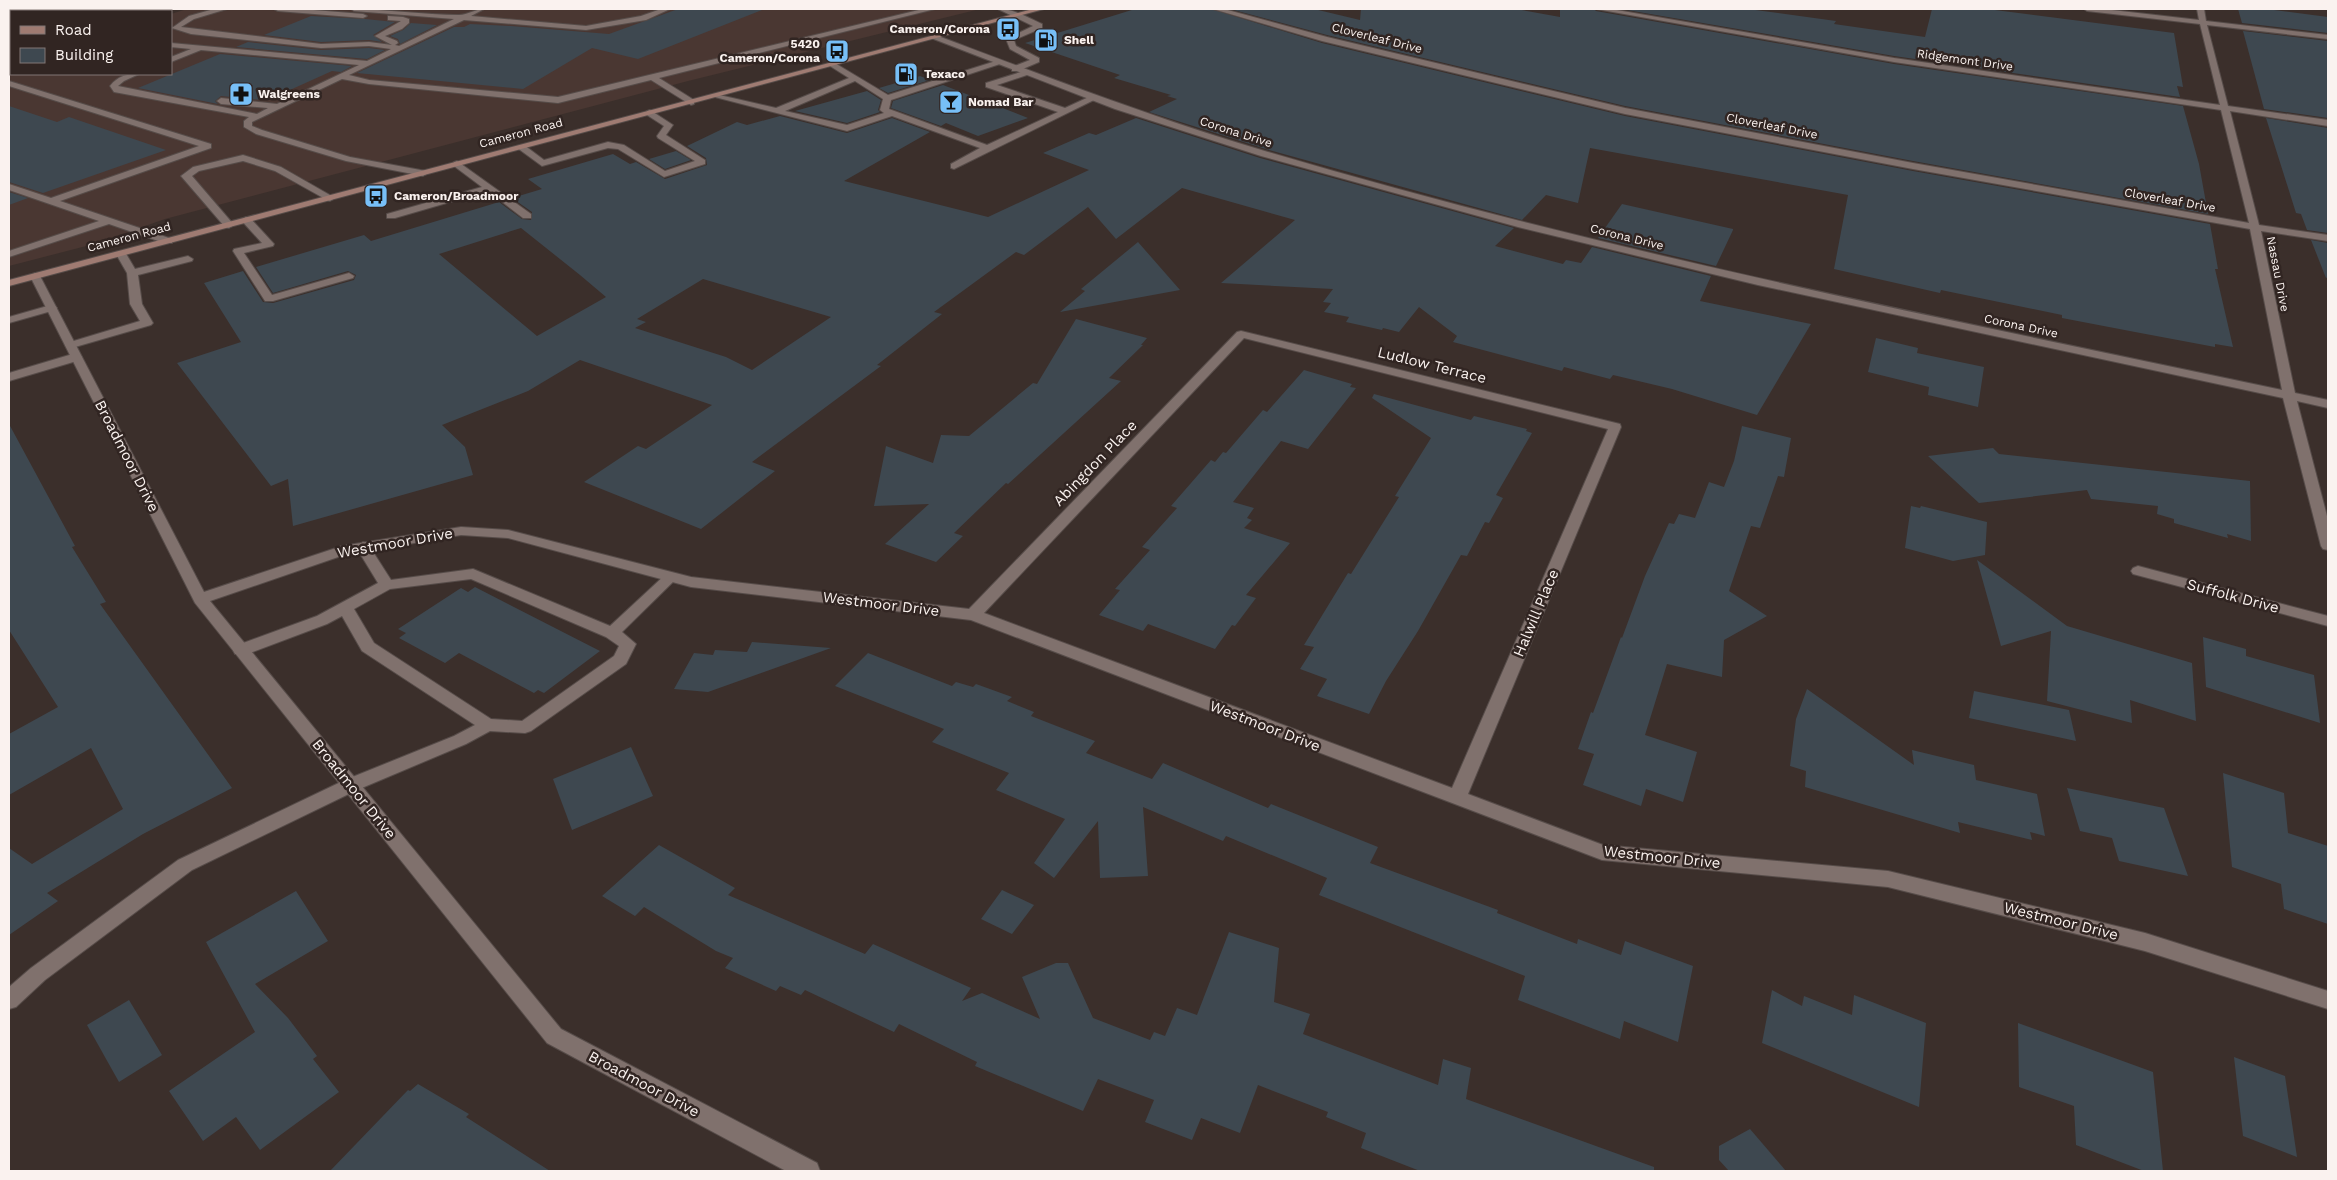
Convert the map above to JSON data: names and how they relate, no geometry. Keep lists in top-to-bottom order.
{
  "streets": {
    "main road": ["Cameron Road"],
    "street": [
      "Cloverleaf Drive",
      "Ridgemont Drive",
      "Corona Drive",
      "Nassau Drive",
      "Ludlow Terrace",
      "Broadmoor Drive",
      "Abingdon Place",
      "Westmoor Drive",
      "Suffolk Drive",
      "Halwill Place"
    ]
  },
  "crossings": [
    ["Cloverleaf Drive", "Nassau Drive"],
    ["Ridgemont Drive", "Nassau Drive"],
    ["Corona Drive", "Cameron Road"],
    ["Corona Drive", "Nassau Drive"],
    ["Cameron Road", "Broadmoor Drive"],
    ["Ludlow Terrace", "Abingdon Place"],
    ["Ludlow Terrace", "Halwill Place"],
    ["Broadmoor Drive", "Westmoor Drive"],
    ["Abingdon Place", "Westmoor Drive"],
    ["Westmoor Drive", "Halwill Place"]
  ],
  "places": {
    "bus stop": ["Cameron/Corona", "5420 Cameron/Corona", "Cameron/Broadmoor"],
    "fuel station": ["Shell", "Texaco"],
    "pharmacy": ["Walgreens"],
    "bar": ["Nomad Bar"]
  },
  "legend": ["Road", "Building"]
}
